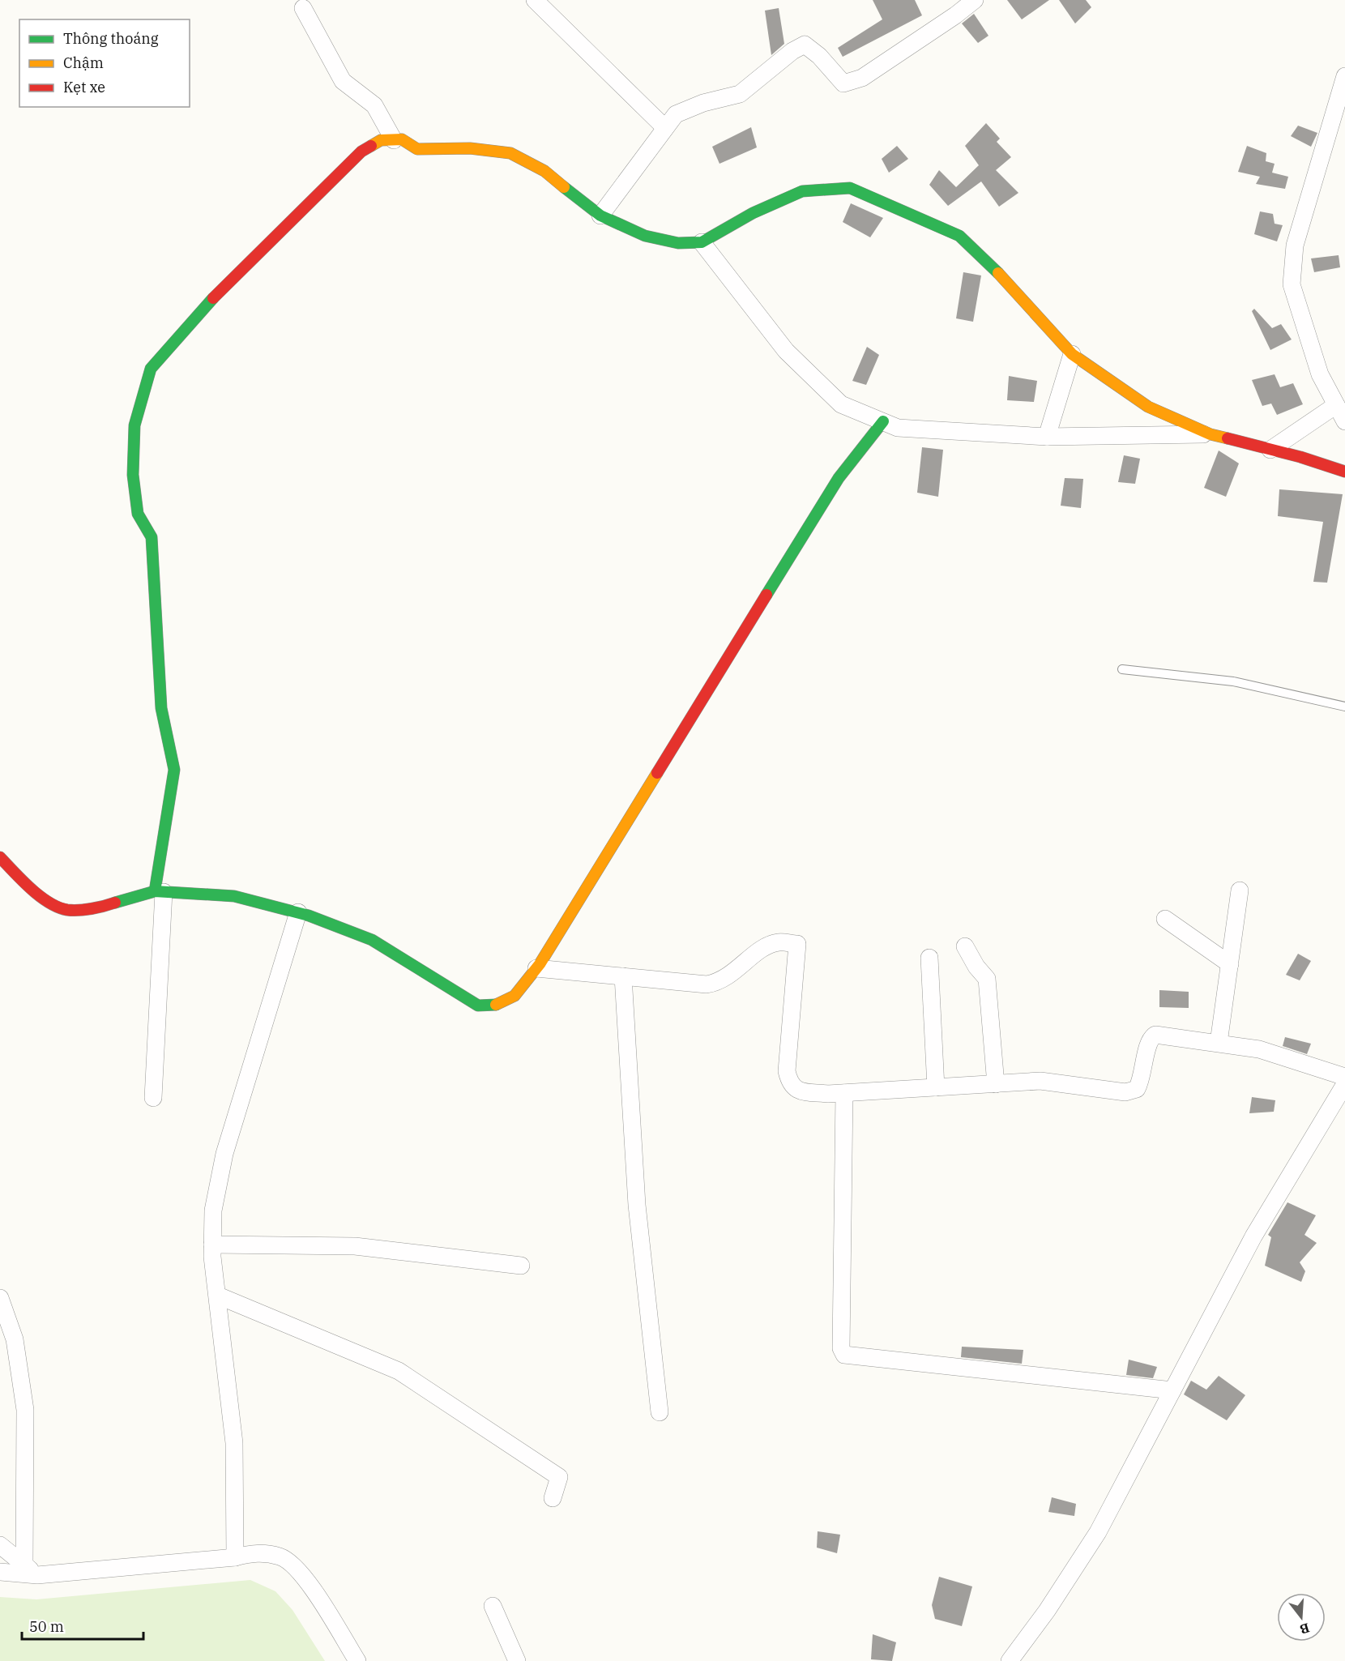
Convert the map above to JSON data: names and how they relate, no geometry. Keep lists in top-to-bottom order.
{
  "legend": ["Thông thoáng", "Chậm", "Kẹt xe"],
  "scale_bar": "50 m",
  "north": "bottom"
}
